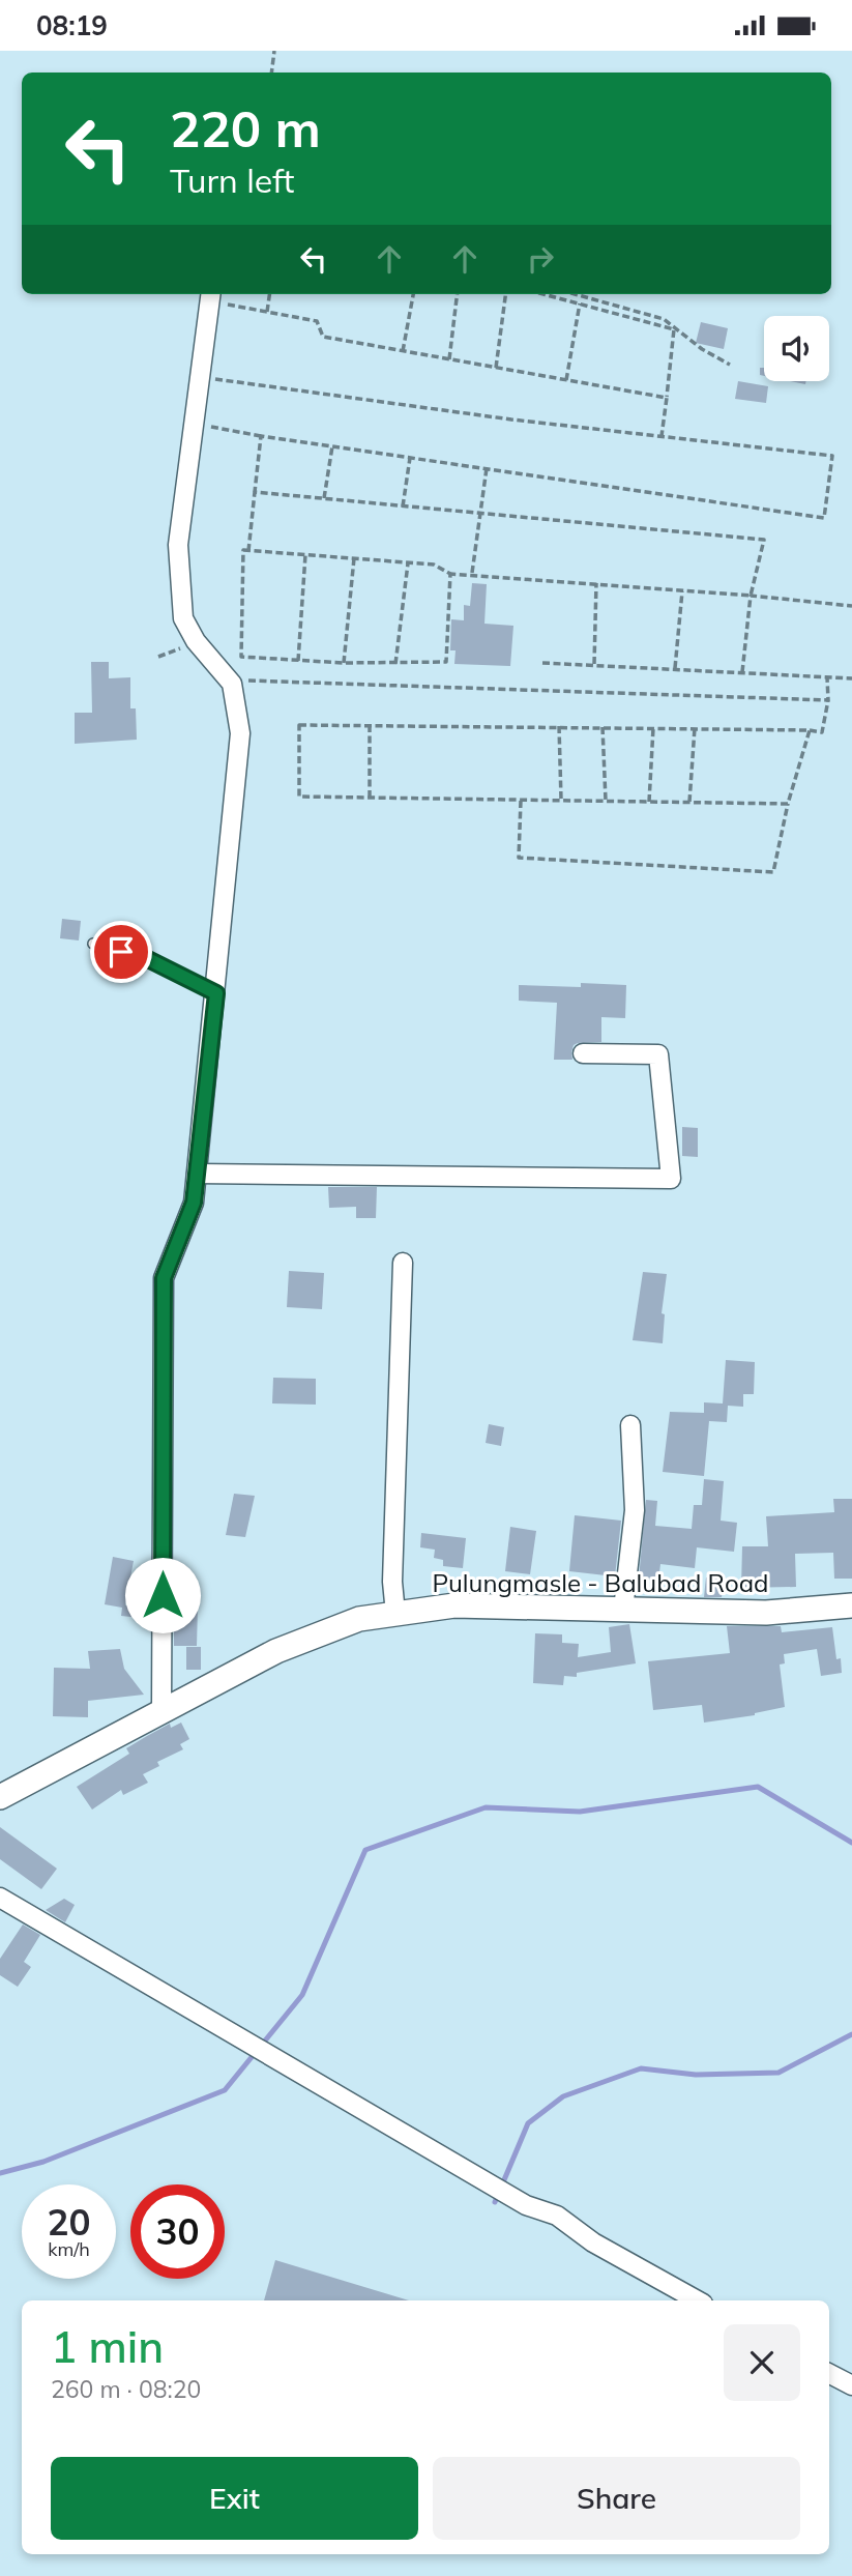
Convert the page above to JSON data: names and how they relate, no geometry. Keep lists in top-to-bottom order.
{
  "streets": {
    "street": ["Pulungmasle - Balubad Road"]
  },
  "page": {
    "status": "08:19",
    "turn": ["220 m", "Turn left"],
    "speed": "20 km/h",
    "limit": "30",
    "heading": ["1 min", "260 m · 08:20"],
    "buttons": ["Exit", "Share"]
  }
}
